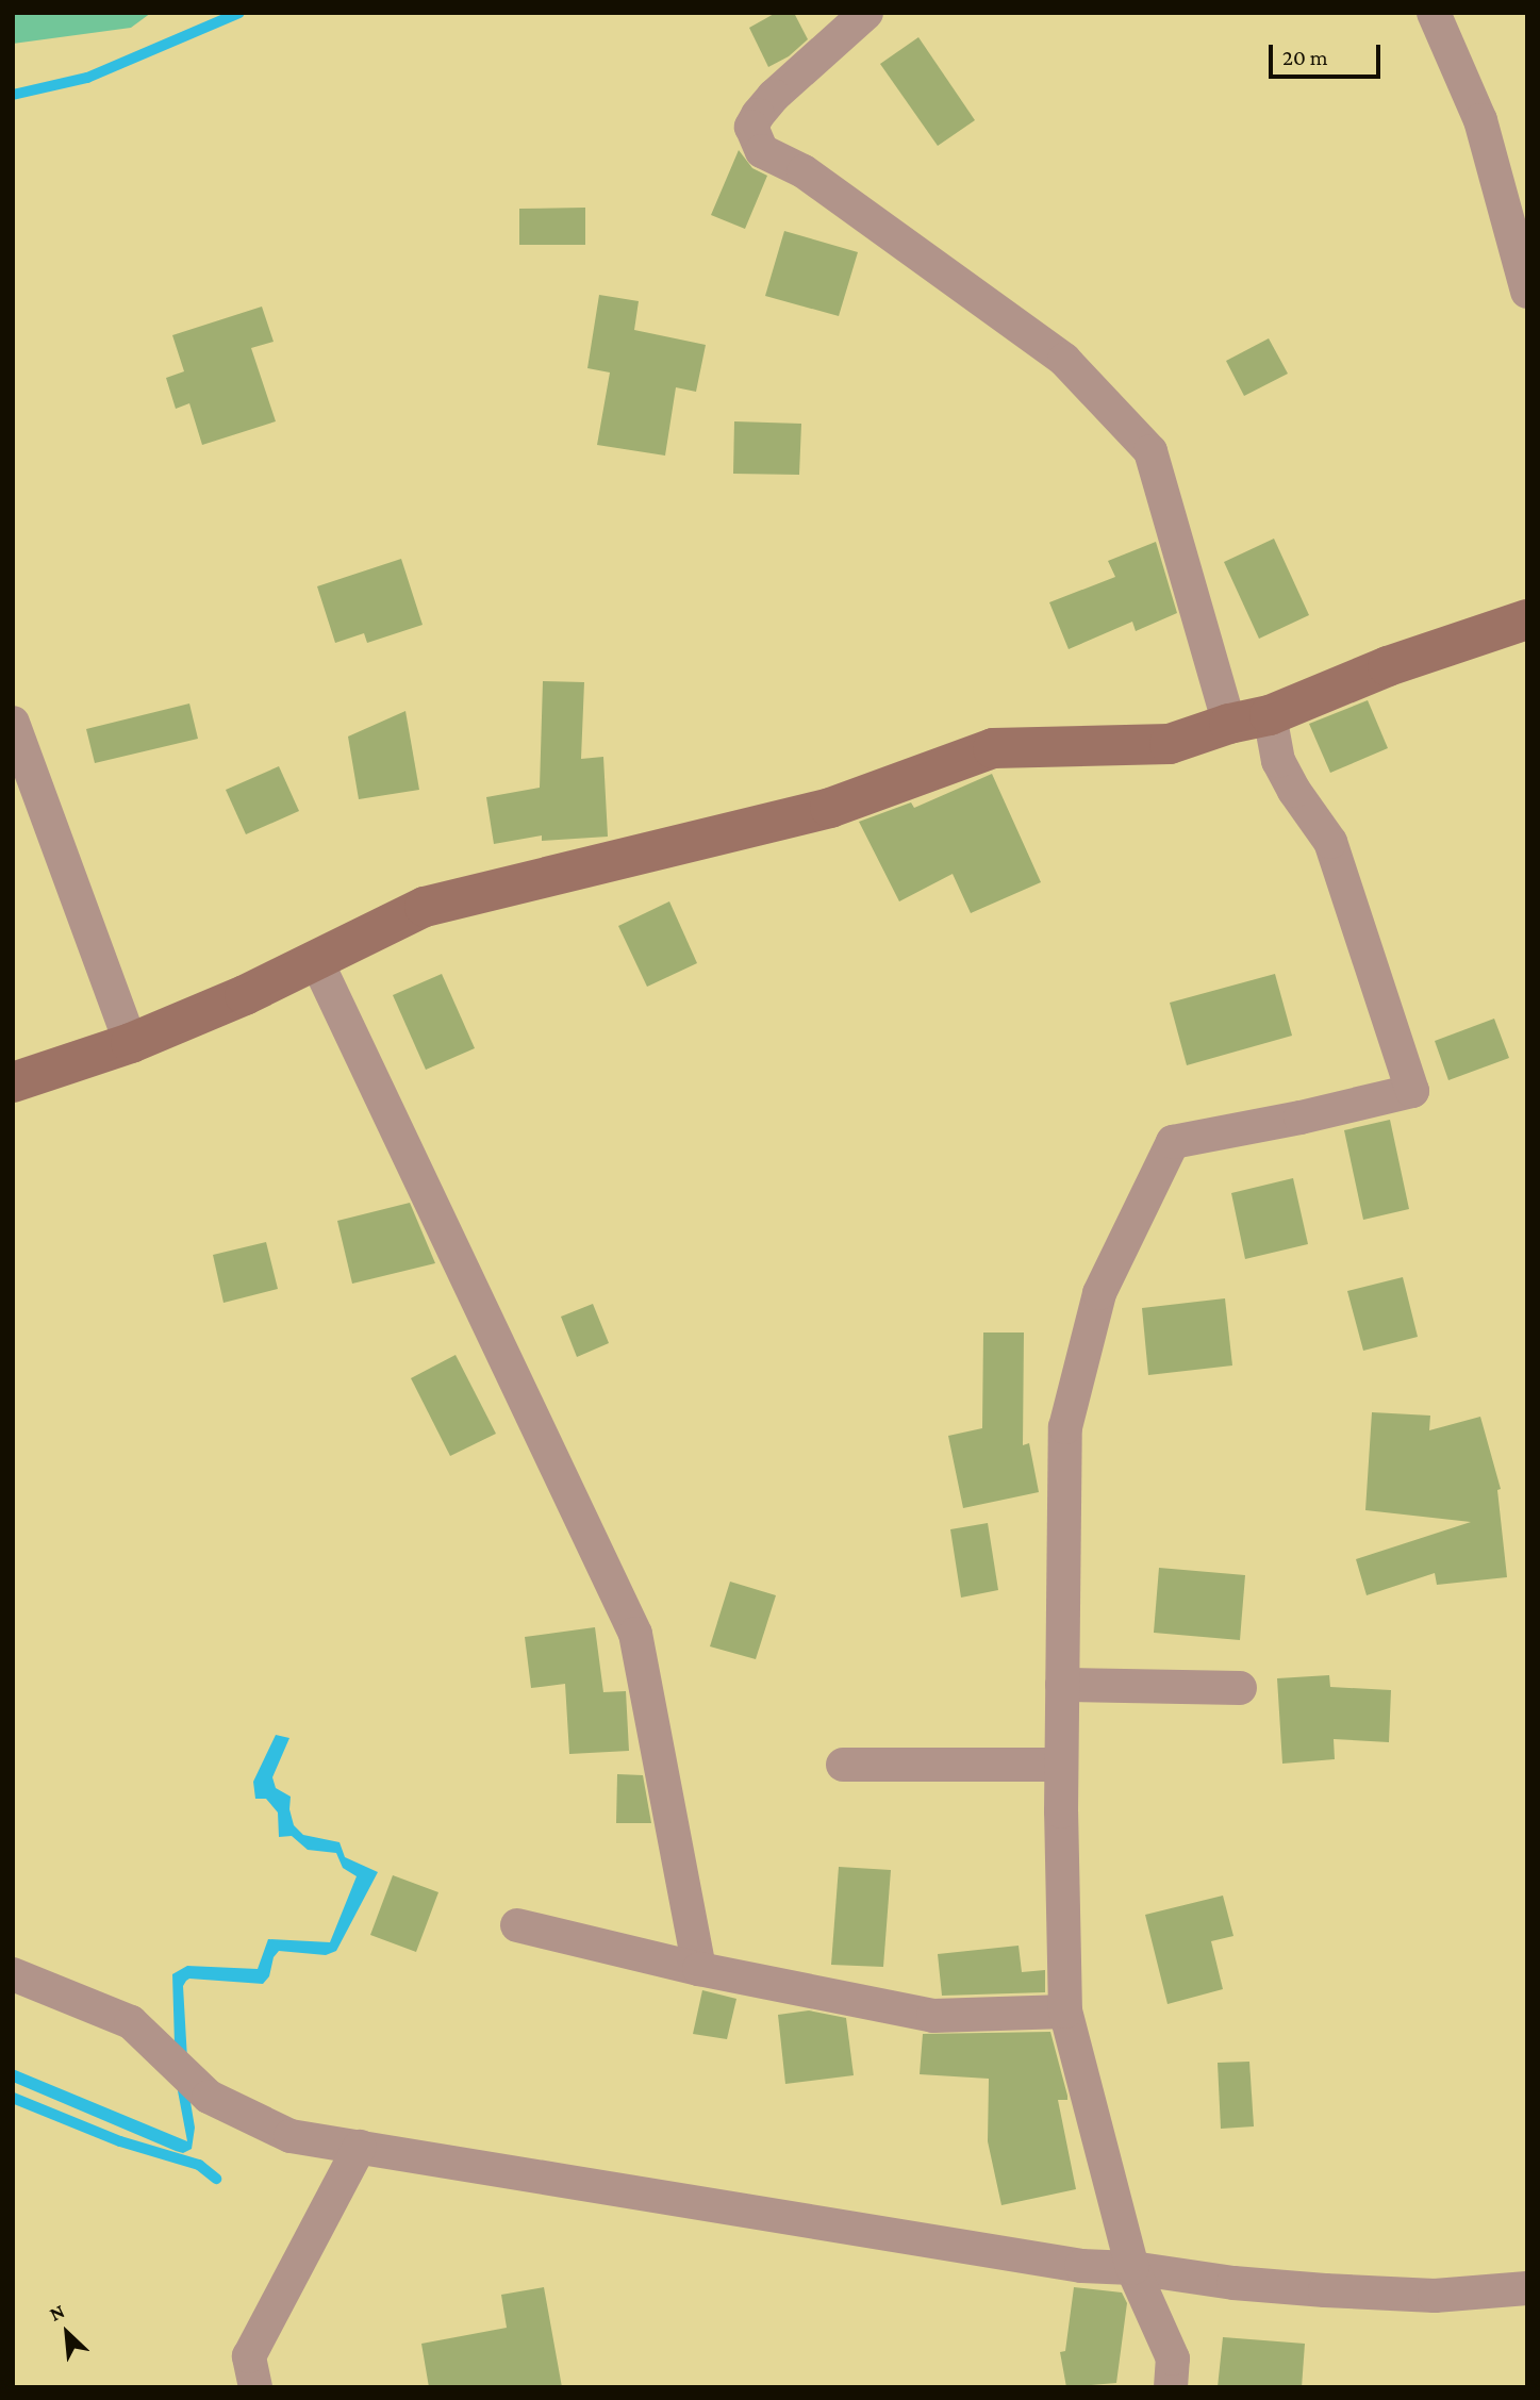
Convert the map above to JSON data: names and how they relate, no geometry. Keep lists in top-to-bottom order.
{
  "scale_bar": "20 m",
  "north": "top left"
}
